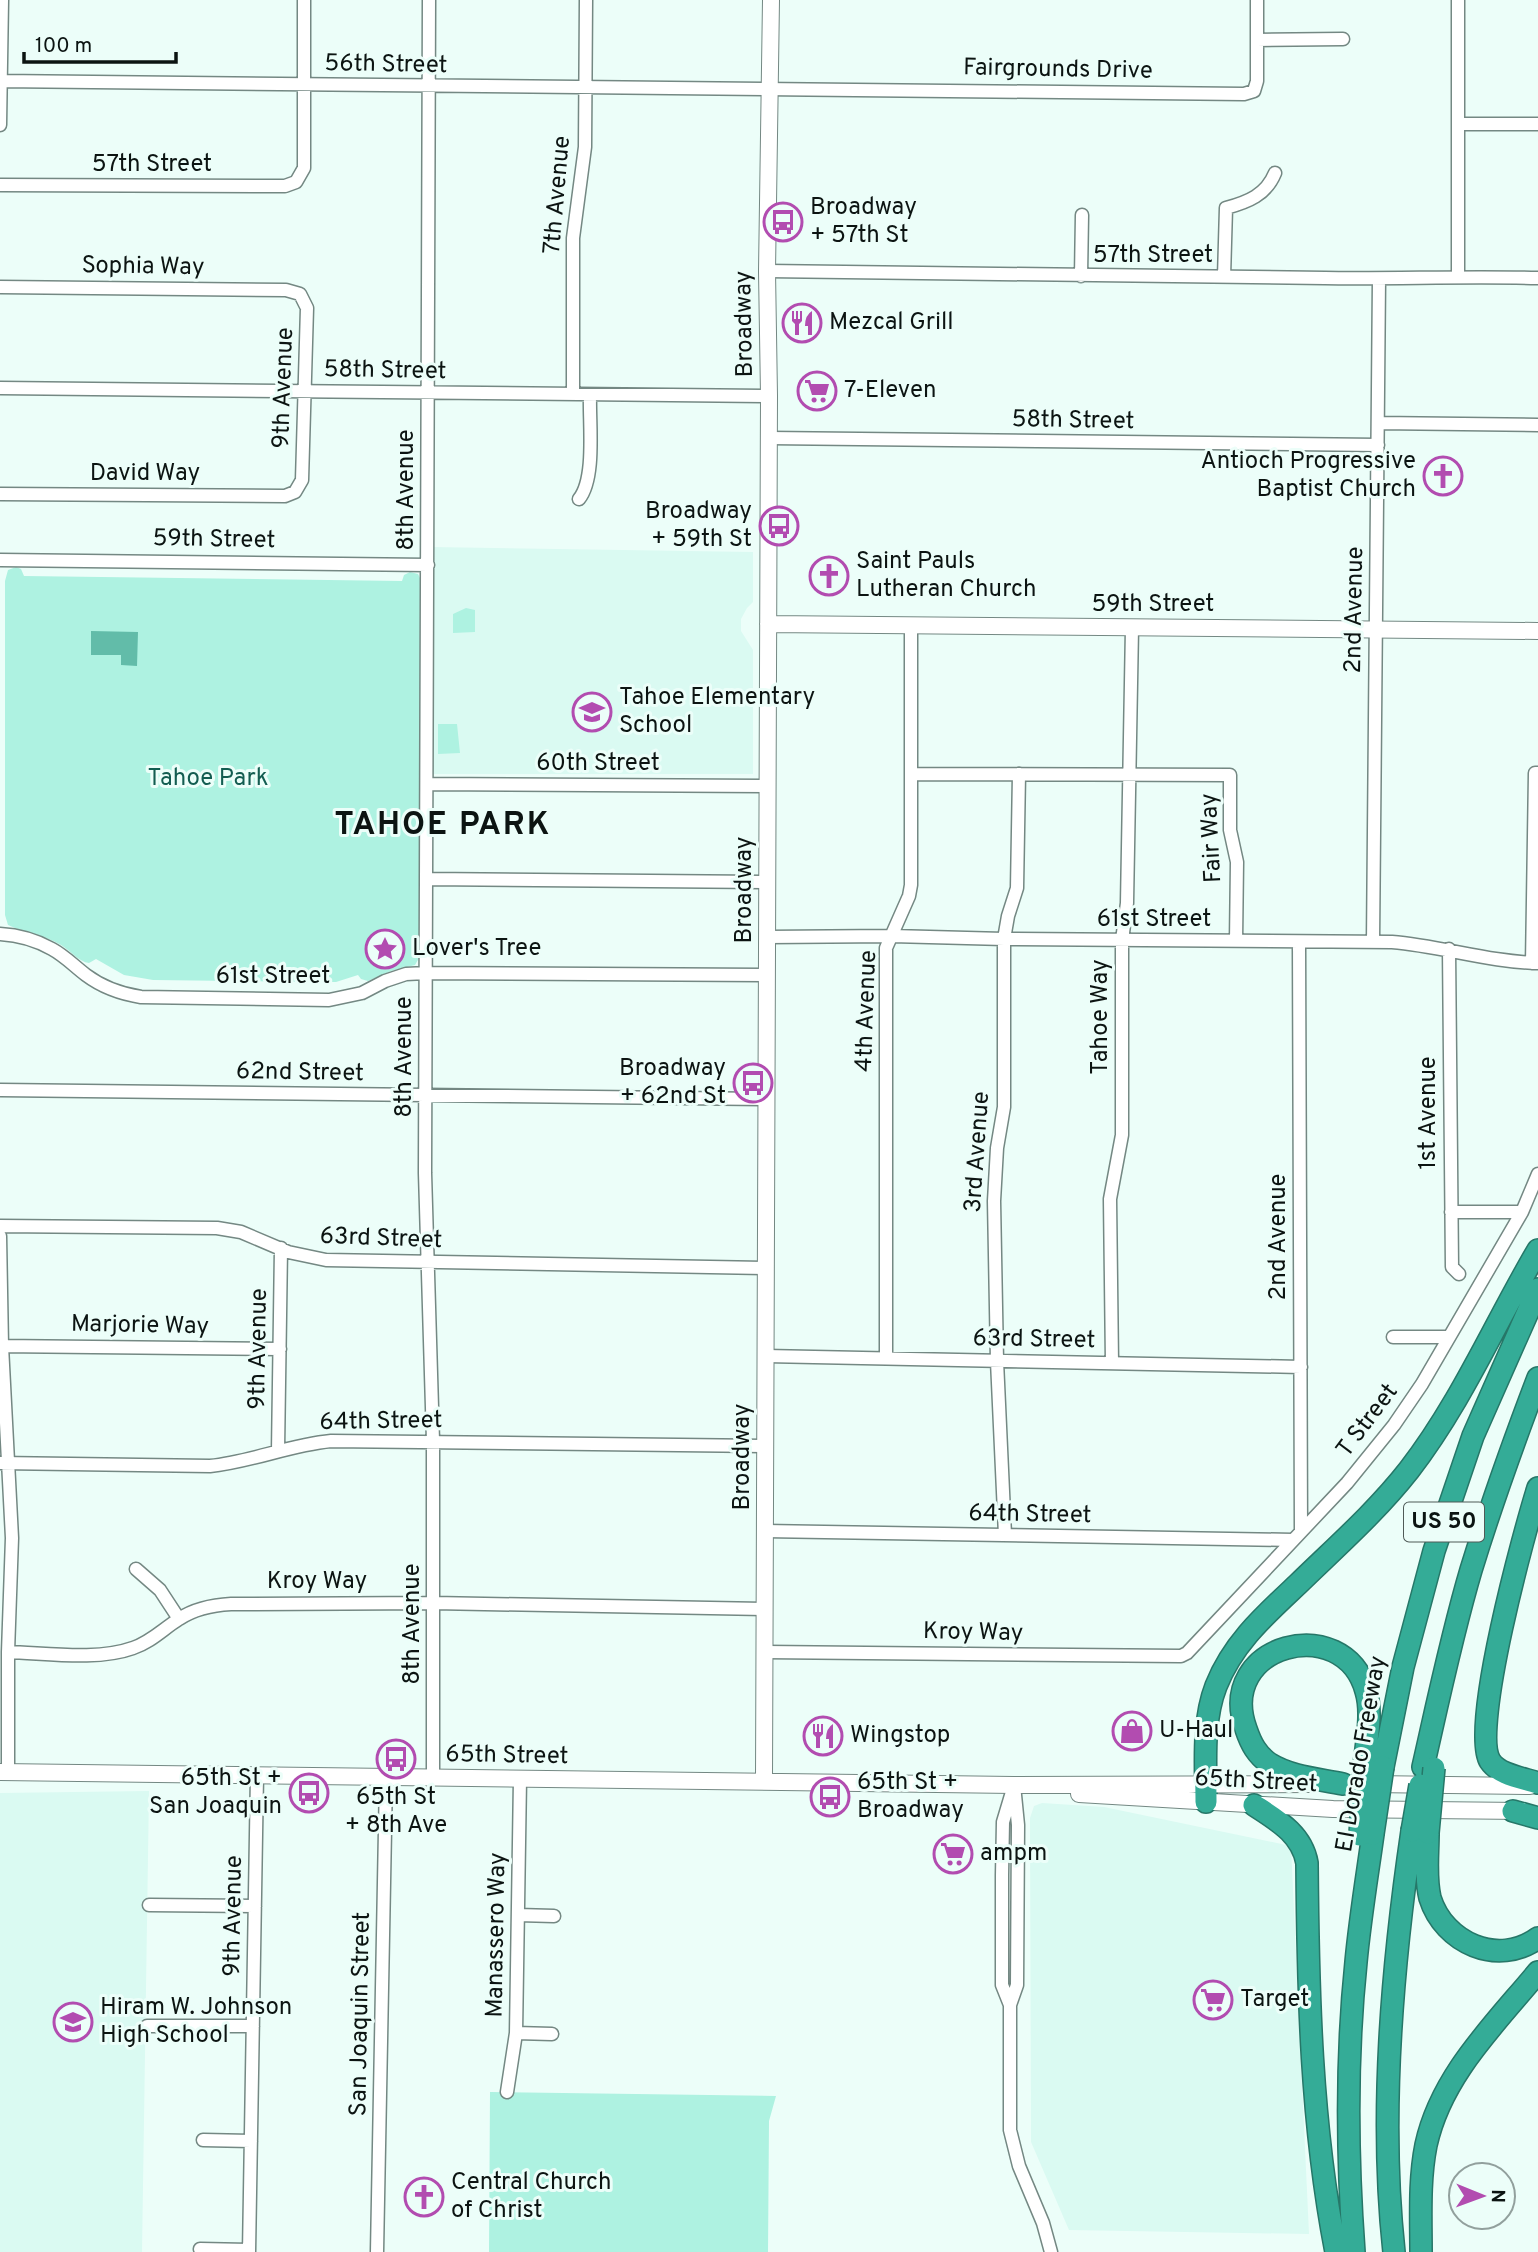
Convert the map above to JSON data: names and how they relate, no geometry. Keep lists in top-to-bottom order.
{
  "streets": {
    "highway": ["US 50", "El Dorado Freeway"],
    "main road": ["Broadway", "59th Street", "65th Street"],
    "street": [
      "56th Street",
      "Fairgrounds Drive",
      "57th Street",
      "7th Avenue",
      "Sophia Way",
      "58th Street",
      "9th Avenue",
      "David Way",
      "8th Avenue",
      "2nd Avenue",
      "60th Street",
      "Fair Way",
      "61st Street",
      "4th Avenue",
      "Tahoe Way",
      "62nd Street",
      "1st Avenue",
      "3rd Avenue",
      "63rd Street",
      "Marjorie Way",
      "T Street",
      "64th Street",
      "Kroy Way",
      "Manassero Way",
      "San Joaquin Street"
    ]
  },
  "crossings": [
    ["56th Street", "Fairgrounds Drive"],
    ["56th Street", "57th Street"],
    ["56th Street", "7th Avenue"],
    ["56th Street", "Broadway"],
    ["56th Street", "8th Avenue"],
    ["Fairgrounds Drive", "Broadway"],
    ["57th Street", "Broadway"],
    ["57th Street", "2nd Avenue"],
    ["7th Avenue", "58th Street"],
    ["Sophia Way", "9th Avenue"],
    ["Broadway", "58th Street"],
    ["Broadway", "59th Street"],
    ["Broadway", "60th Street"],
    ["Broadway", "61st Street"],
    ["Broadway", "62nd Street"],
    ["Broadway", "63rd Street"],
    ["Broadway", "64th Street"],
    ["Broadway", "Kroy Way"],
    ["Broadway", "65th Street"],
    ["58th Street", "9th Avenue"],
    ["58th Street", "8th Avenue"],
    ["58th Street", "2nd Avenue"],
    ["9th Avenue", "David Way"],
    ["9th Avenue", "63rd Street"],
    ["9th Avenue", "Marjorie Way"],
    ["9th Avenue", "64th Street"],
    ["9th Avenue", "65th Street"],
    ["8th Avenue", "59th Street"],
    ["8th Avenue", "60th Street"],
    ["8th Avenue", "61st Street"],
    ["8th Avenue", "62nd Street"],
    ["8th Avenue", "63rd Street"],
    ["8th Avenue", "64th Street"],
    ["8th Avenue", "Kroy Way"],
    ["8th Avenue", "65th Street"],
    ["59th Street", "2nd Avenue"],
    ["59th Street", "4th Avenue"],
    ["59th Street", "Tahoe Way"],
    ["2nd Avenue", "61st Street"],
    ["2nd Avenue", "63rd Street"],
    ["2nd Avenue", "T Street"],
    ["2nd Avenue", "64th Street"],
    ["Fair Way", "61st Street"],
    ["Fair Way", "Tahoe Way"],
    ["61st Street", "4th Avenue"],
    ["61st Street", "Tahoe Way"],
    ["61st Street", "1st Avenue"],
    ["61st Street", "3rd Avenue"],
    ["4th Avenue", "63rd Street"],
    ["Tahoe Way", "63rd Street"],
    ["3rd Avenue", "63rd Street"],
    ["3rd Avenue", "64th Street"],
    ["T Street", "64th Street"],
    ["T Street", "Kroy Way"],
    ["65th Street", "Manassero Way"],
    ["65th Street", "San Joaquin Street"]
  ],
  "districts": ["TAHOE PARK"],
  "parks": ["Tahoe Park"],
  "places": {
    "bus stop": [
      "Broadway + 57th St",
      "Broadway + 59th St",
      "Broadway + 62nd St",
      "65th St + 8th Ave",
      "65th St + San Joaquin",
      "65th St + Broadway"
    ],
    "restaurant": ["Mezcal Grill", "Wingstop"],
    "supermarket": ["7-Eleven", "ampm", "Target"],
    "church": ["Antioch Progressive Baptist Church", "Saint Pauls Lutheran Church", "Central Church of Christ"],
    "school or university": ["Tahoe Elementary School", "Hiram W. Johnson High School"],
    "place": ["Lover's Tree"],
    "shop": ["U-Haul"]
  },
  "scale_bar": "100 m",
  "north": "right"
}
